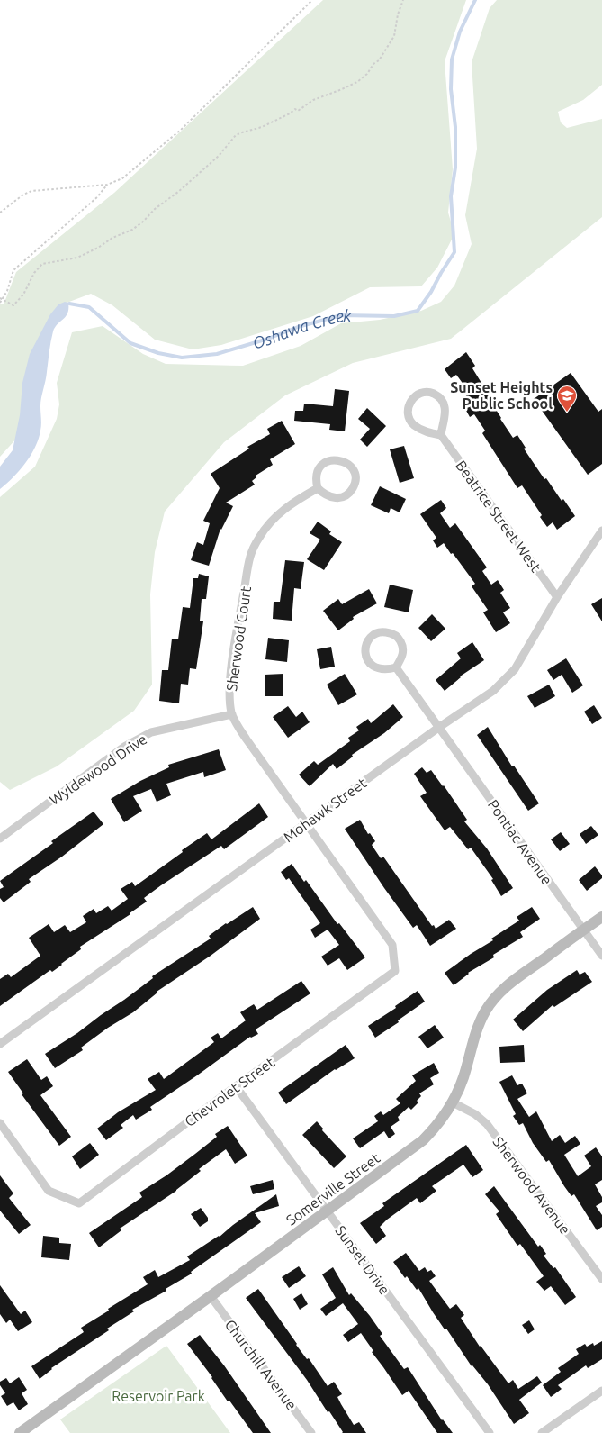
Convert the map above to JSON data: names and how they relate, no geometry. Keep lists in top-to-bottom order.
{
  "streets": {
    "street": [
      "Beatrice Street West",
      "Sherwood Court",
      "Wyldewood Drive",
      "Mohawk Street",
      "Pontiac Avenue",
      "Chevrolet Street",
      "Sherwood Avenue",
      "Somerville Street",
      "Sunset Drive",
      "Churchill Avenue"
    ]
  },
  "crossings": [
    ["Beatrice Street West", "Mohawk Street"],
    ["Sherwood Court", "Wyldewood Drive"],
    ["Sherwood Court", "Mohawk Street"],
    ["Sherwood Court", "Chevrolet Street"],
    ["Mohawk Street", "Pontiac Avenue"],
    ["Mohawk Street", "Chevrolet Street"],
    ["Pontiac Avenue", "Somerville Street"],
    ["Chevrolet Street", "Sunset Drive"],
    ["Sherwood Avenue", "Somerville Street"],
    ["Somerville Street", "Sunset Drive"],
    ["Somerville Street", "Churchill Avenue"]
  ],
  "water": ["Oshawa Creek"],
  "parks": ["Reservoir Park"],
  "places": {
    "school or university": ["Sunset Heights Public School"]
  }
}
